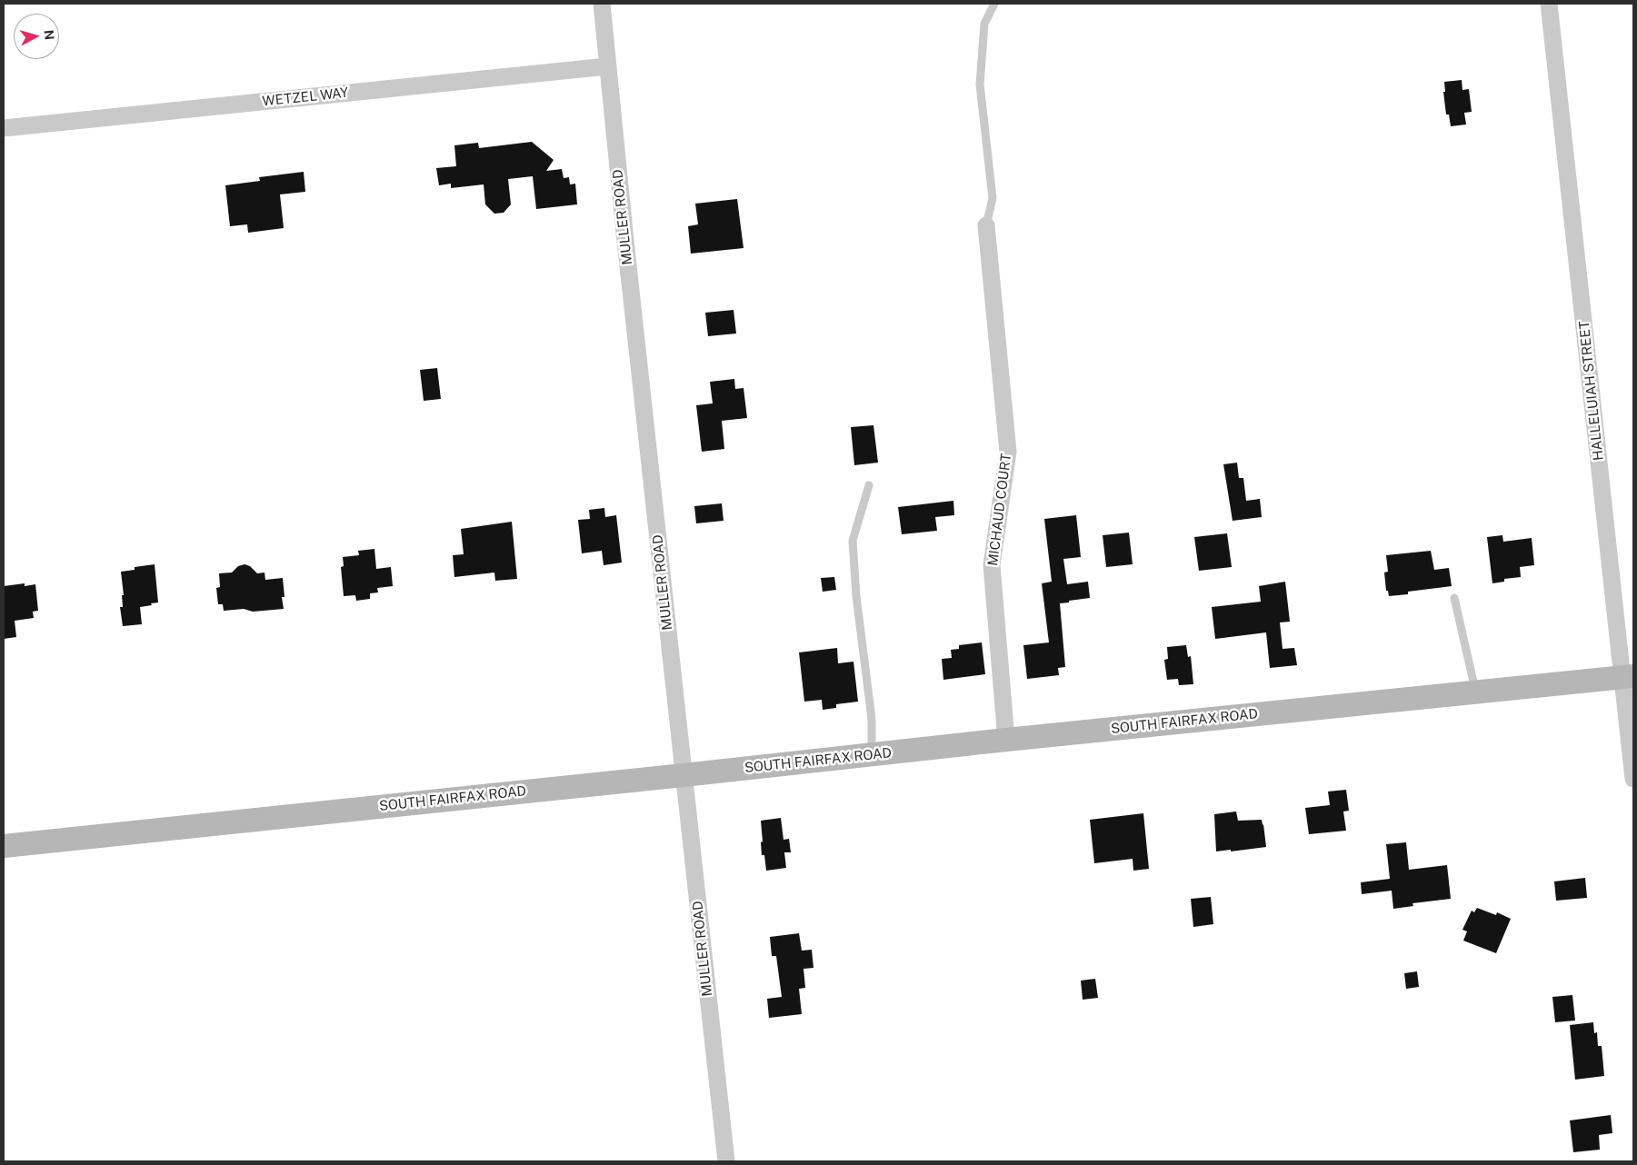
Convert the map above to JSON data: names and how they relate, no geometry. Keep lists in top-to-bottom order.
{
  "streets": {
    "street": [
      "WETZEL WAY",
      "MULLER ROAD",
      "HALLELUIAH STREET",
      "MICHAUD COURT",
      "SOUTH FAIRFAX ROAD"
    ]
  },
  "crossings": [
    ["WETZEL WAY", "MULLER ROAD"],
    ["MULLER ROAD", "SOUTH FAIRFAX ROAD"],
    ["HALLELUIAH STREET", "SOUTH FAIRFAX ROAD"],
    ["MICHAUD COURT", "SOUTH FAIRFAX ROAD"]
  ],
  "north": "right"
}
